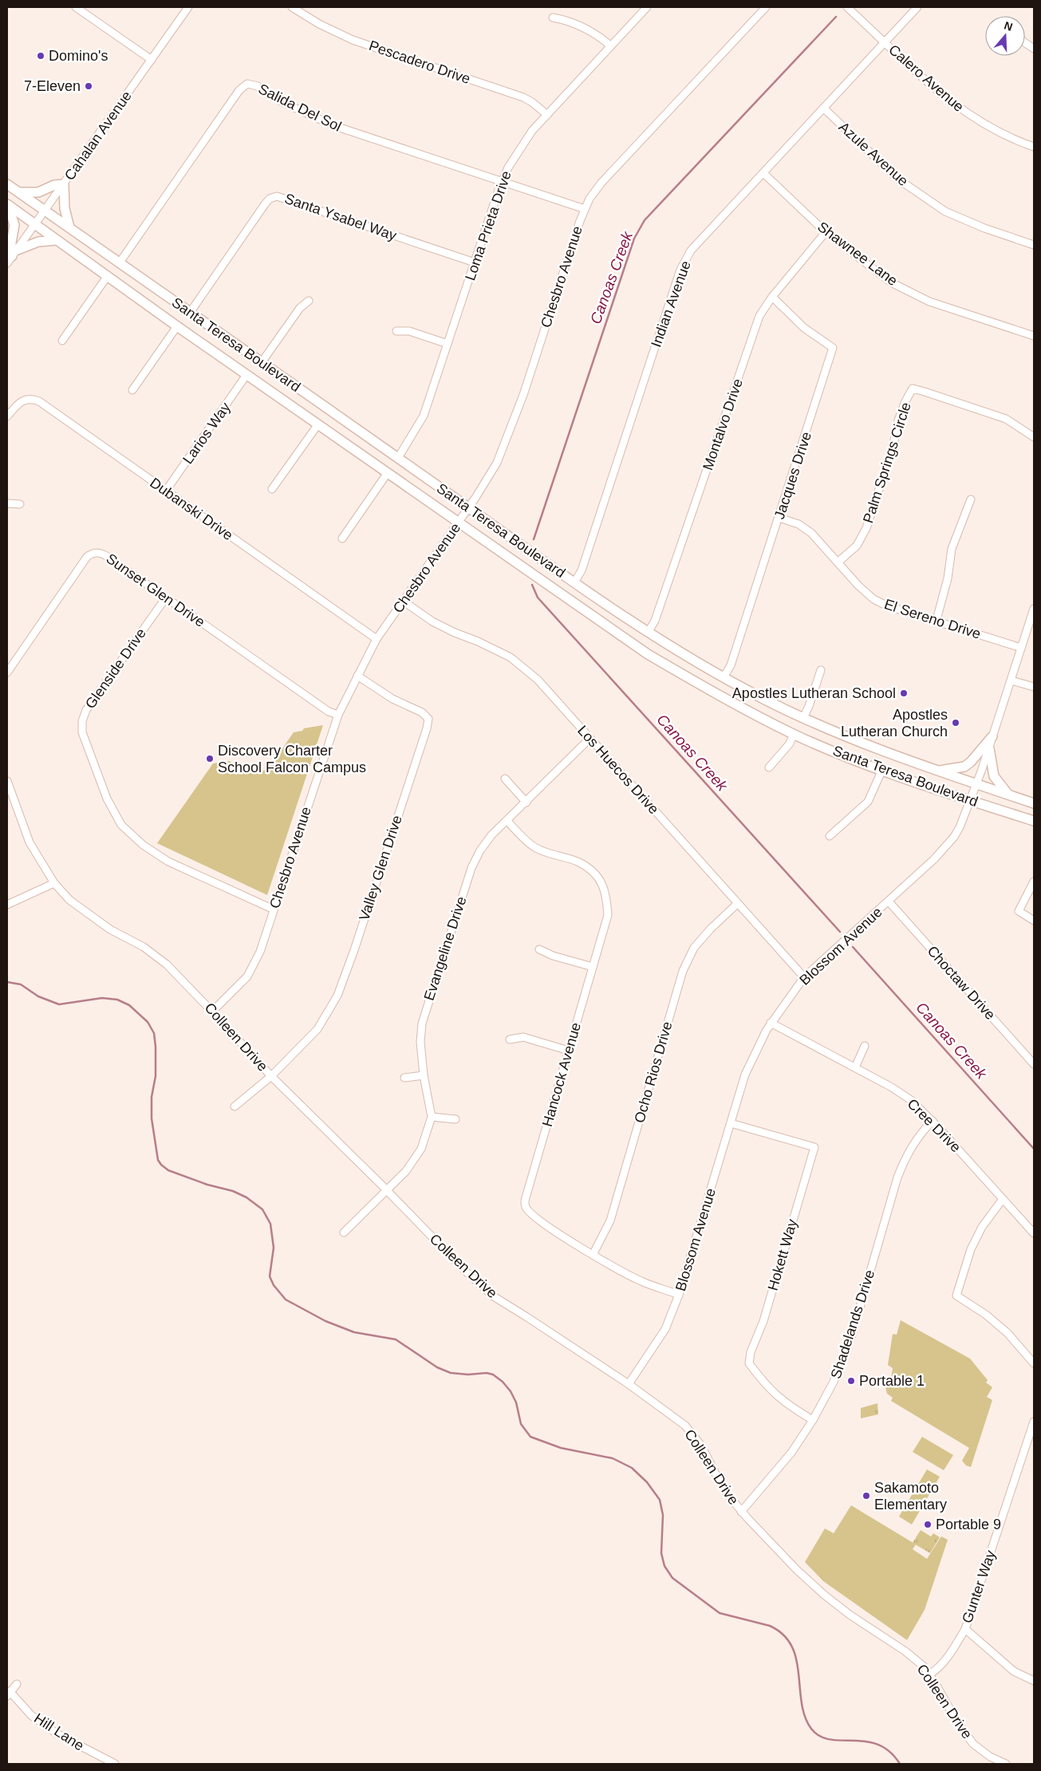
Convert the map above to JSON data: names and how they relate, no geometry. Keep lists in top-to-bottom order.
{
  "streets": {
    "main road": ["Santa Teresa Boulevard"],
    "street": [
      "Pescadero Drive",
      "Calero Avenue",
      "Salida Del Sol",
      "Cahalan Avenue",
      "Azule Avenue",
      "Santa Ysabel Way",
      "Loma Prieta Drive",
      "Shawnee Lane",
      "Chesbro Avenue",
      "Indian Avenue",
      "Montalvo Drive",
      "Larios Way",
      "Palm Springs Circle",
      "Jacques Drive",
      "Dubanski Drive",
      "Sunset Glen Drive",
      "El Sereno Drive",
      "Glenside Drive",
      "Los Huecos Drive",
      "Valley Glen Drive",
      "Blossom Avenue",
      "Evangeline Drive",
      "Choctaw Drive",
      "Colleen Drive",
      "Ocho Rios Drive",
      "Hancock Avenue",
      "Cree Drive",
      "Hokett Way",
      "Shadelands Drive",
      "Gunter Way",
      "Hill Lane"
    ]
  },
  "crossings": [
    ["Pescadero Drive", "Loma Prieta Drive"],
    ["Calero Avenue", "Indian Avenue"],
    ["Salida Del Sol", "Loma Prieta Drive"],
    ["Salida Del Sol", "Chesbro Avenue"],
    ["Salida Del Sol", "Santa Teresa Boulevard"],
    ["Cahalan Avenue", "Santa Teresa Boulevard"],
    ["Azule Avenue", "Indian Avenue"],
    ["Santa Ysabel Way", "Loma Prieta Drive"],
    ["Santa Ysabel Way", "Santa Teresa Boulevard"],
    ["Loma Prieta Drive", "Santa Teresa Boulevard"],
    ["Shawnee Lane", "Indian Avenue"],
    ["Shawnee Lane", "Montalvo Drive"],
    ["Chesbro Avenue", "Santa Teresa Boulevard"],
    ["Chesbro Avenue", "Dubanski Drive"],
    ["Chesbro Avenue", "Sunset Glen Drive"],
    ["Chesbro Avenue", "Glenside Drive"],
    ["Chesbro Avenue", "Los Huecos Drive"],
    ["Chesbro Avenue", "Valley Glen Drive"],
    ["Chesbro Avenue", "Colleen Drive"],
    ["Indian Avenue", "Santa Teresa Boulevard"],
    ["Santa Teresa Boulevard", "Montalvo Drive"],
    ["Santa Teresa Boulevard", "Larios Way"],
    ["Santa Teresa Boulevard", "Jacques Drive"],
    ["Santa Teresa Boulevard", "Blossom Avenue"],
    ["Montalvo Drive", "Jacques Drive"],
    ["Larios Way", "Dubanski Drive"],
    ["Palm Springs Circle", "El Sereno Drive"],
    ["Jacques Drive", "El Sereno Drive"],
    ["Sunset Glen Drive", "Glenside Drive"],
    ["El Sereno Drive", "Blossom Avenue"],
    ["Los Huecos Drive", "Blossom Avenue"],
    ["Los Huecos Drive", "Evangeline Drive"],
    ["Los Huecos Drive", "Ocho Rios Drive"],
    ["Valley Glen Drive", "Colleen Drive"],
    ["Blossom Avenue", "Choctaw Drive"],
    ["Blossom Avenue", "Colleen Drive"],
    ["Blossom Avenue", "Hancock Avenue"],
    ["Blossom Avenue", "Cree Drive"],
    ["Blossom Avenue", "Hokett Way"],
    ["Evangeline Drive", "Colleen Drive"],
    ["Evangeline Drive", "Hancock Avenue"],
    ["Colleen Drive", "Shadelands Drive"],
    ["Colleen Drive", "Gunter Way"],
    ["Ocho Rios Drive", "Hancock Avenue"],
    ["Cree Drive", "Shadelands Drive"],
    ["Hokett Way", "Shadelands Drive"]
  ],
  "water": ["Canoas Creek"],
  "places": [
    "Domino's",
    "7-Eleven",
    "Apostles Lutheran School",
    "Apostles Lutheran Church",
    "Discovery Charter School Falcon Campus",
    "Portable 1",
    "Sakamoto Elementary",
    "Portable 9"
  ],
  "north": "top"
}
